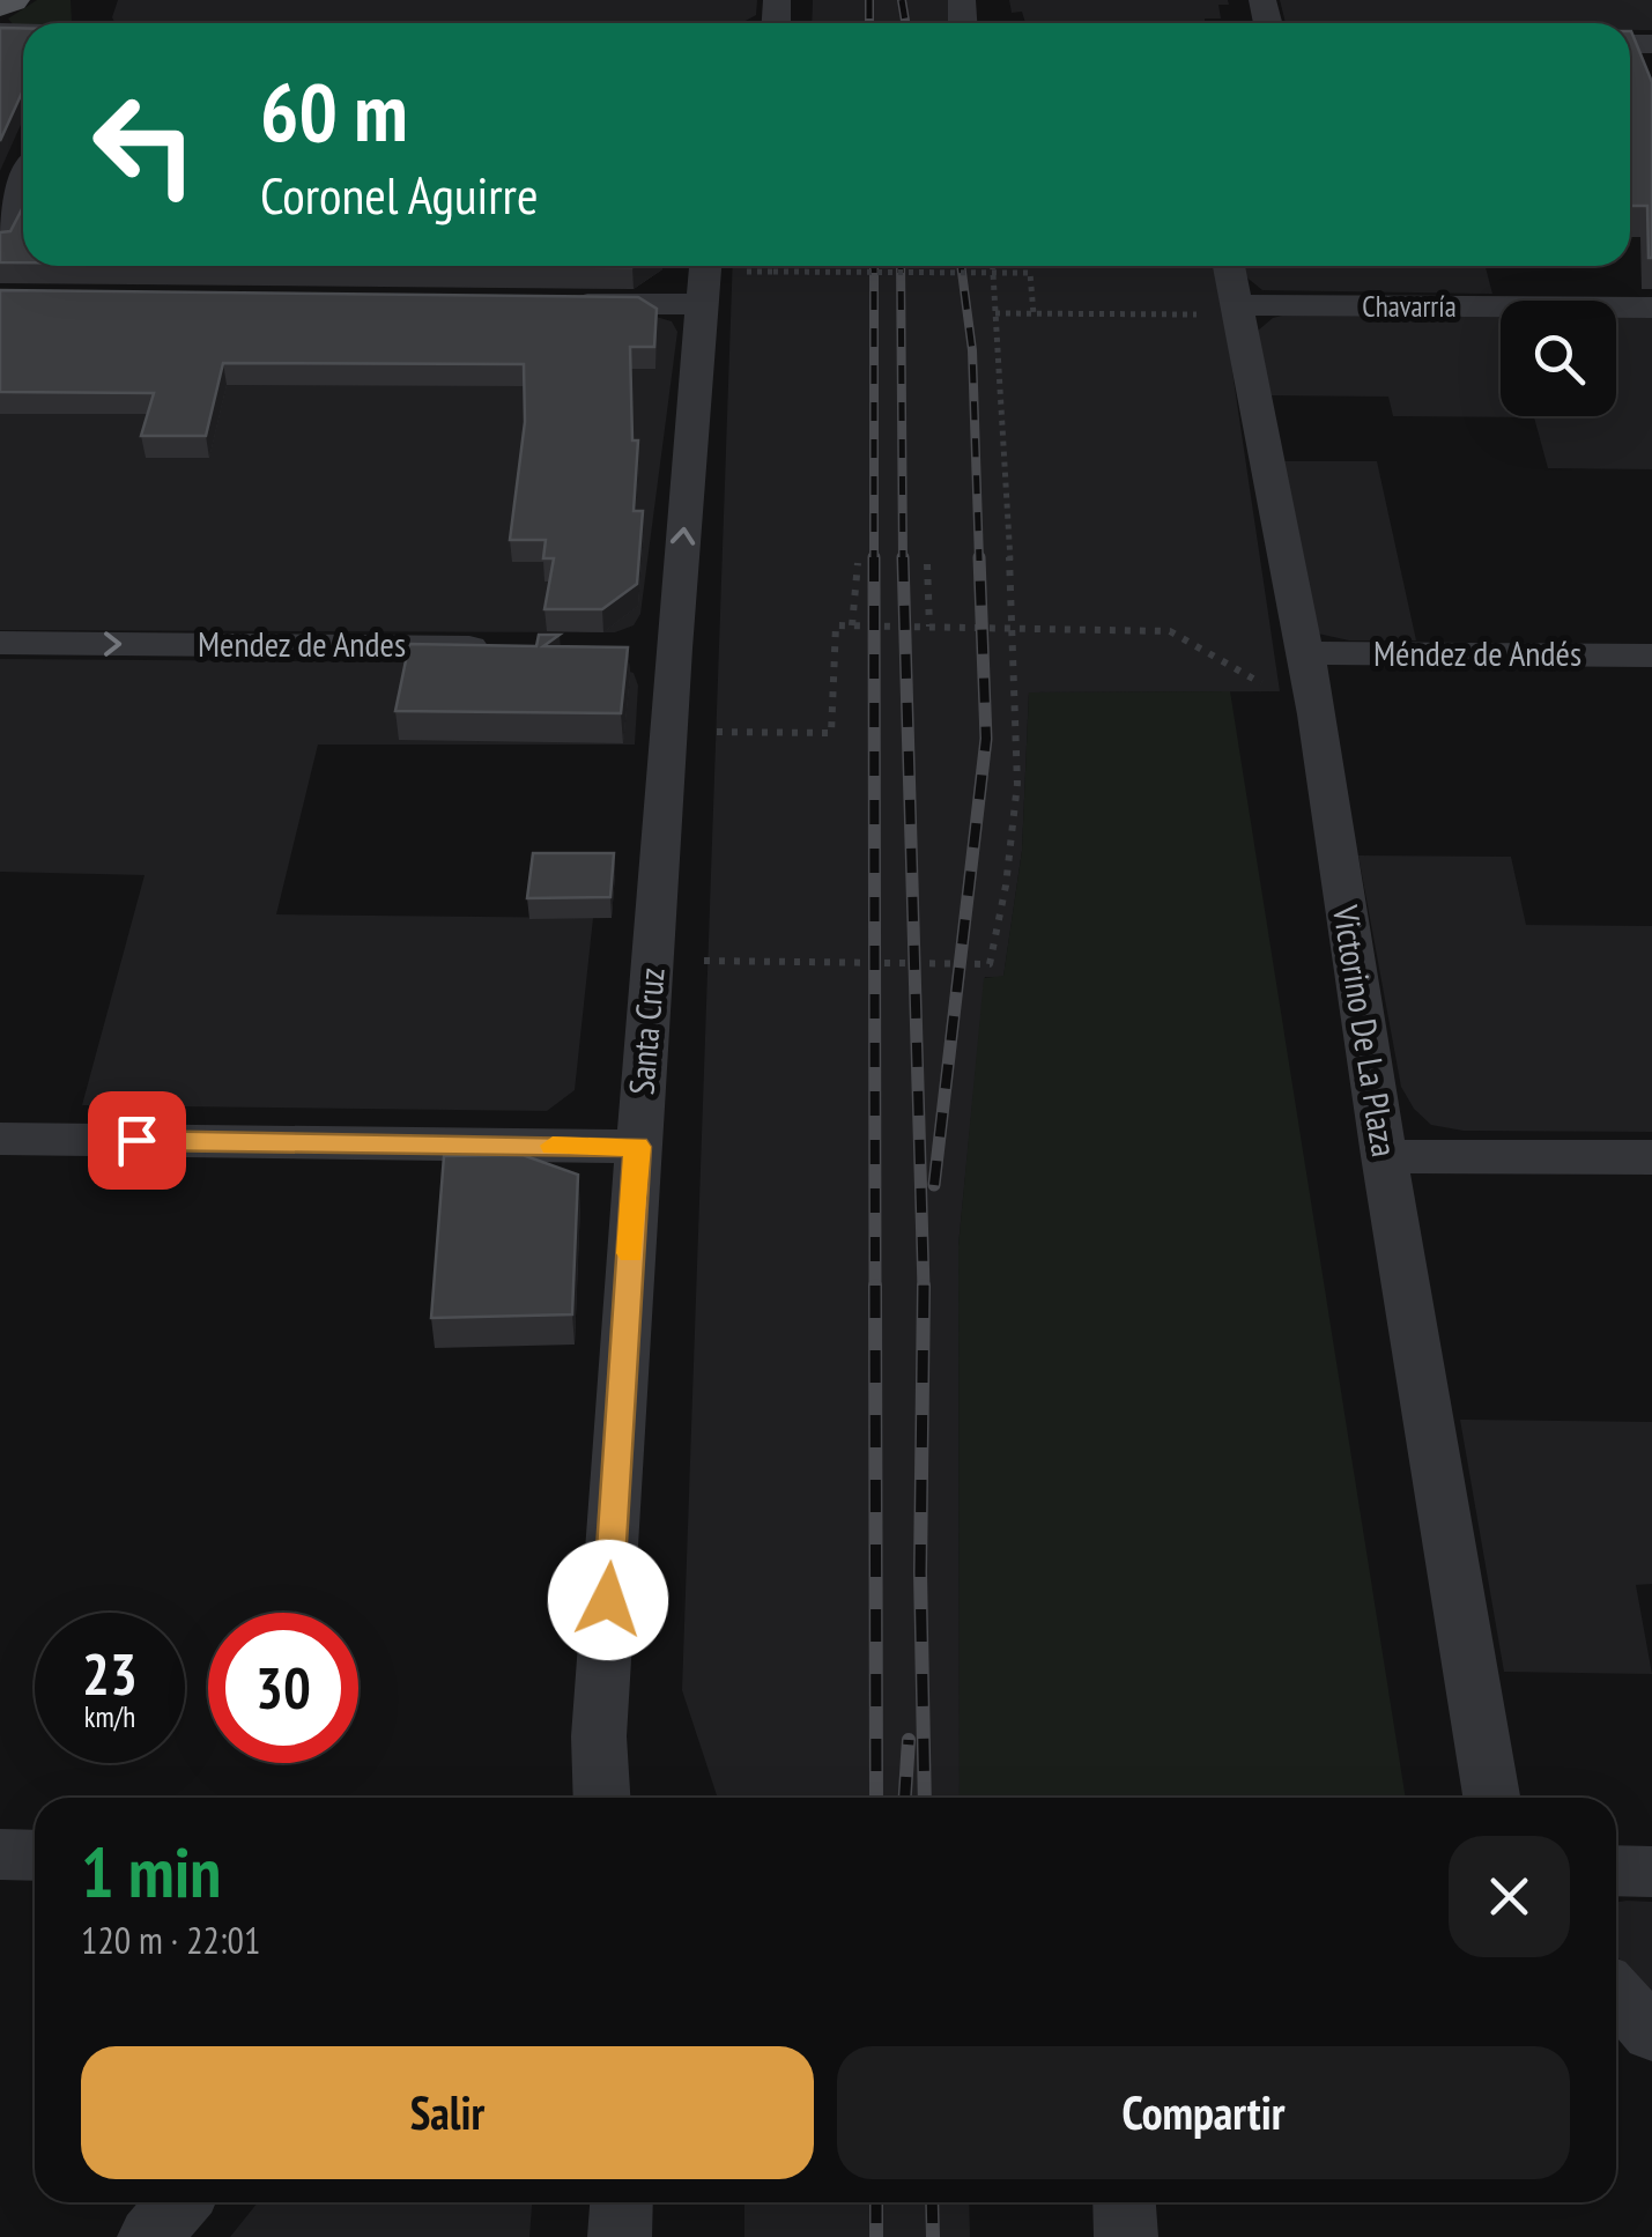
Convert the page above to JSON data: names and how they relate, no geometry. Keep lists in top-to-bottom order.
{
  "streets": {
    "street": [
      "Chavarría",
      "Mendez de Andes",
      "Méndez de Andés",
      "Santa Cruz",
      "Victorino De La Plaza"
    ]
  },
  "crossings": [
    ["Chavarría", "Victorino De La Plaza"],
    ["Méndez de Andés", "Victorino De La Plaza"]
  ],
  "one_way": ["Mendez de Andes"],
  "page": {
    "turn": ["60 m", "Coronel Aguirre"],
    "speed": "23 km/h",
    "limit": "30",
    "heading": ["1 min", "120 m · 22:01"],
    "buttons": ["Salir", "Compartir"]
  }
}
